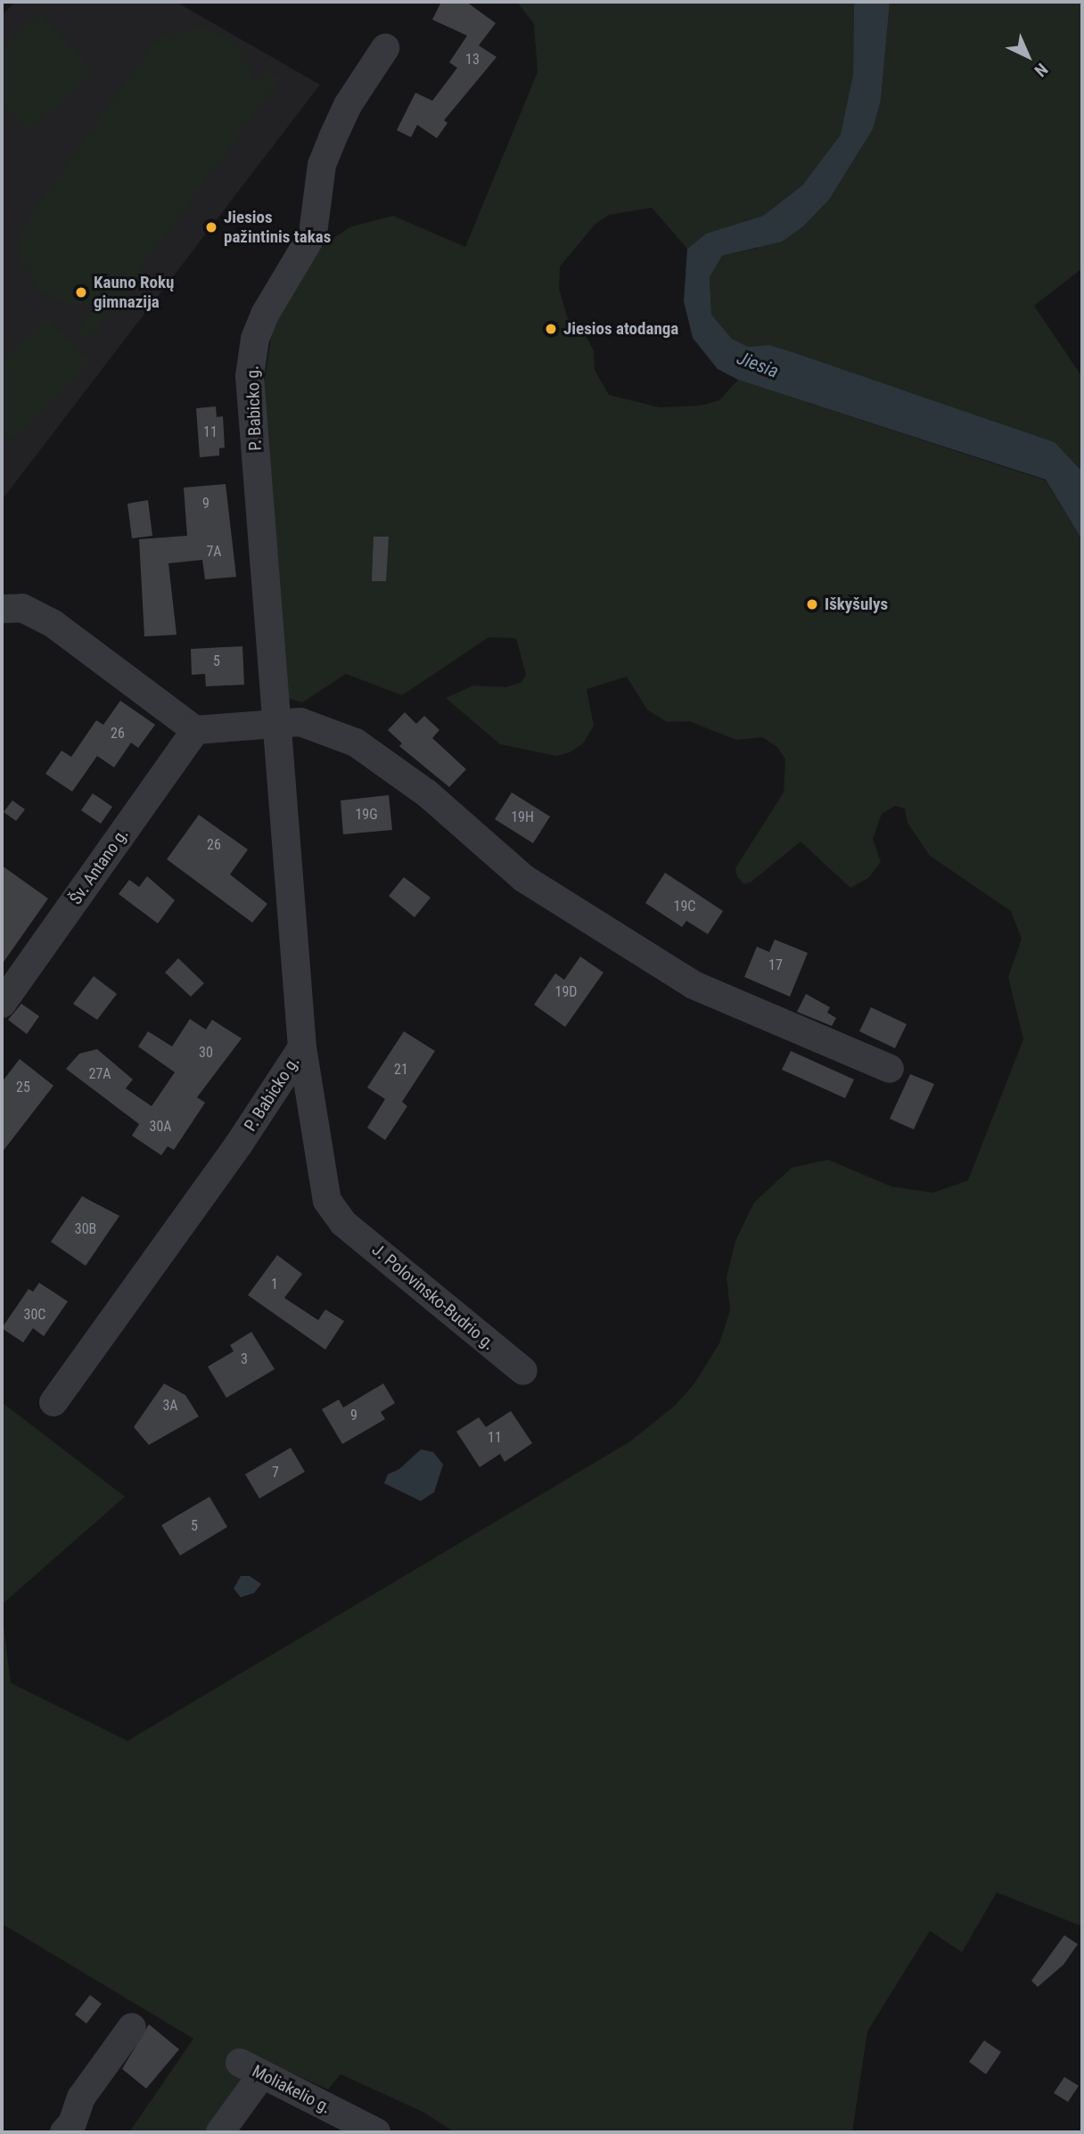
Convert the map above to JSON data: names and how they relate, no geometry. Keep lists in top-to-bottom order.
{
  "streets": {
    "street": [
      "P. Babicko g.",
      "Šv. Antano g.",
      "J. Polovinsko-Budrio g.",
      "Moliakelio g."
    ]
  },
  "crossings": [
    ["P. Babicko g.", "J. Polovinsko-Budrio g."]
  ],
  "water": ["Jiesia"],
  "places": [
    "Jiesios pažintinis takas",
    "Kauno Rokų gimnazija",
    "Jiesios atodanga",
    "Iškyšulys"
  ],
  "house_numbers": [
    "13",
    "11",
    "9",
    "7A",
    "5",
    "26",
    "19G",
    "19H",
    "26",
    "19C",
    "17",
    "19D",
    "30",
    "21",
    "27A",
    "25",
    "30A",
    "30B",
    "1",
    "30C",
    "3",
    "3A",
    "9",
    "11",
    "7",
    "5"
  ],
  "north": "bottom right"
}
